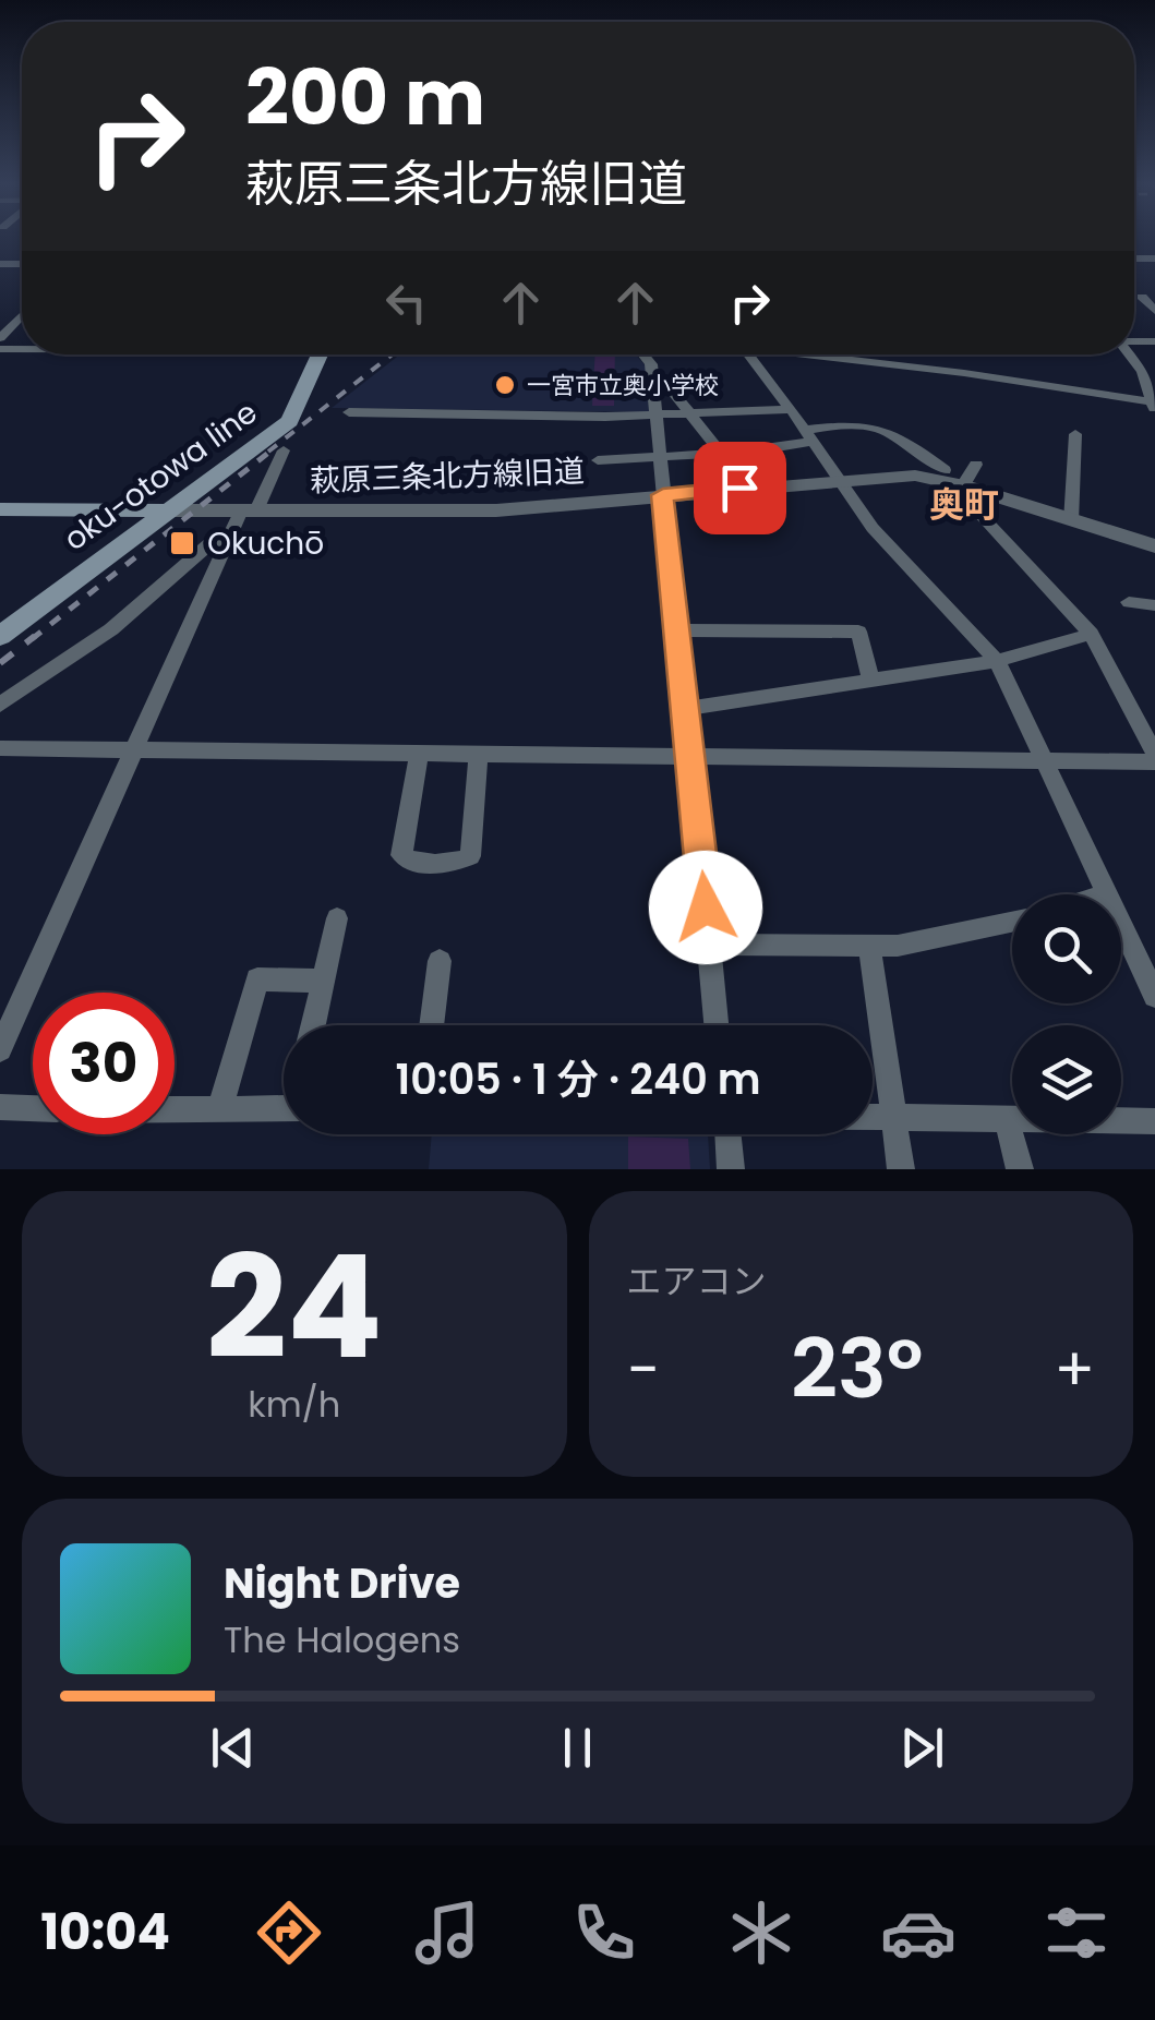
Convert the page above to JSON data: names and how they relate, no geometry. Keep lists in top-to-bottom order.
{
  "streets": {
    "main road": ["oku-otowa line"],
    "street": ["萩原三条北方線旧道"]
  },
  "crossings": [
    ["oku-otowa line", "萩原三条北方線旧道"]
  ],
  "districts": ["奥町"],
  "places": {
    "other": ["一宮市立奥小学校"],
    "transit": ["Okuchō"]
  },
  "page": {
    "turn": ["200 m", "萩原三条北方線旧道"],
    "limit": "30",
    "trip": "10:05 · 1 分 · 240 m",
    "tile": [
      ["24", "km/h"],
      "エアコン"
    ],
    "heat": ["−", "23°", "+"],
    "song": ["Night Drive", "The Halogens"],
    "tabs": "10:04"
  }
}
